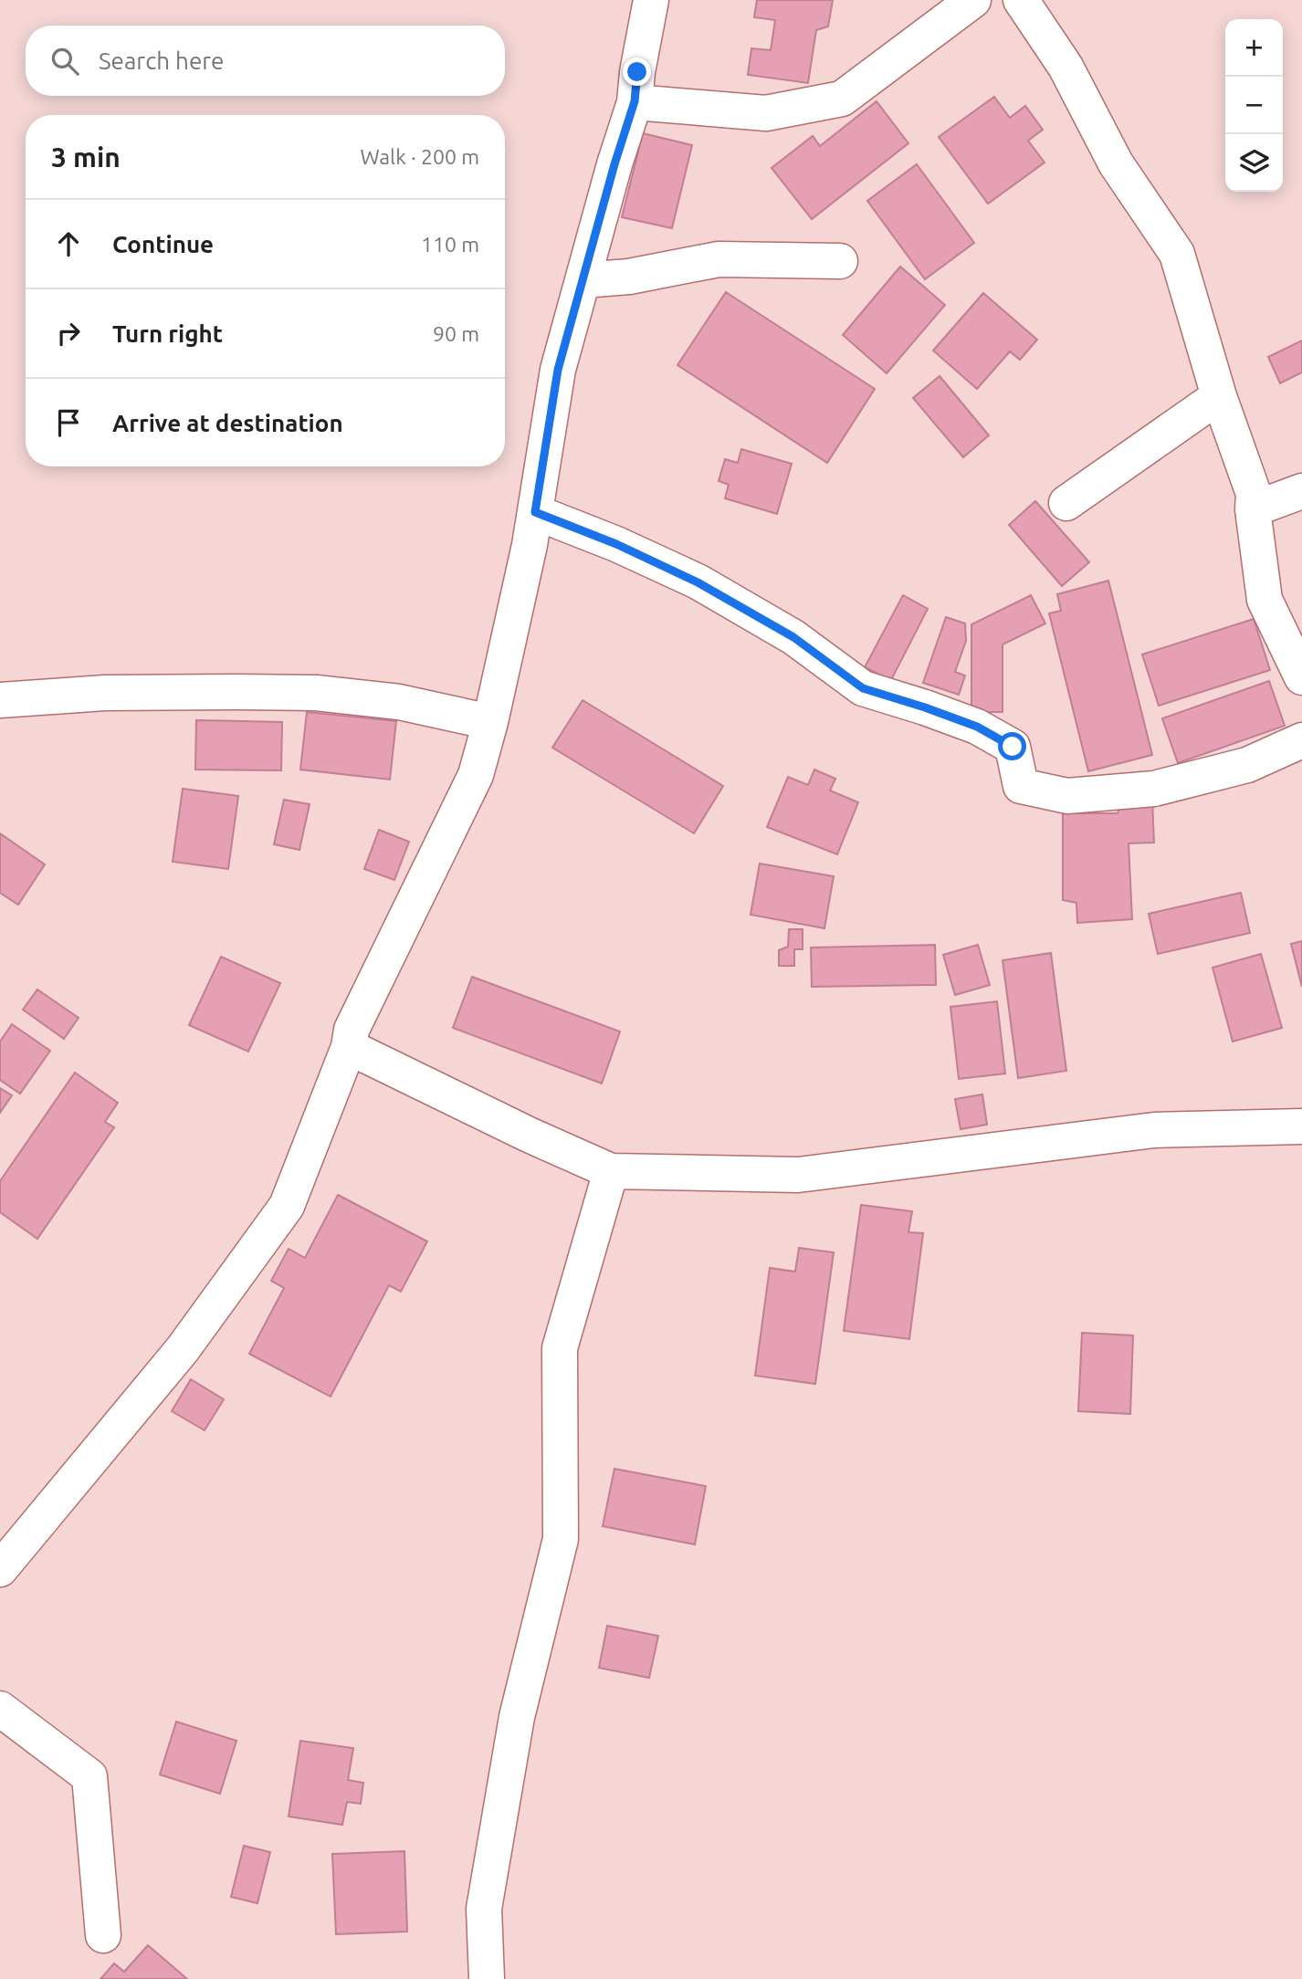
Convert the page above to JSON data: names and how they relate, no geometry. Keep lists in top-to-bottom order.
{
  "page": {
    "map_buttons": ["+", "−"],
    "search": "Search here",
    "heading": ["3 min", "Walk · 200 m"],
    "list": [
      ["Continue", "110 m"],
      ["Turn right", "90 m"],
      "Arrive at destination"
    ]
  }
}
